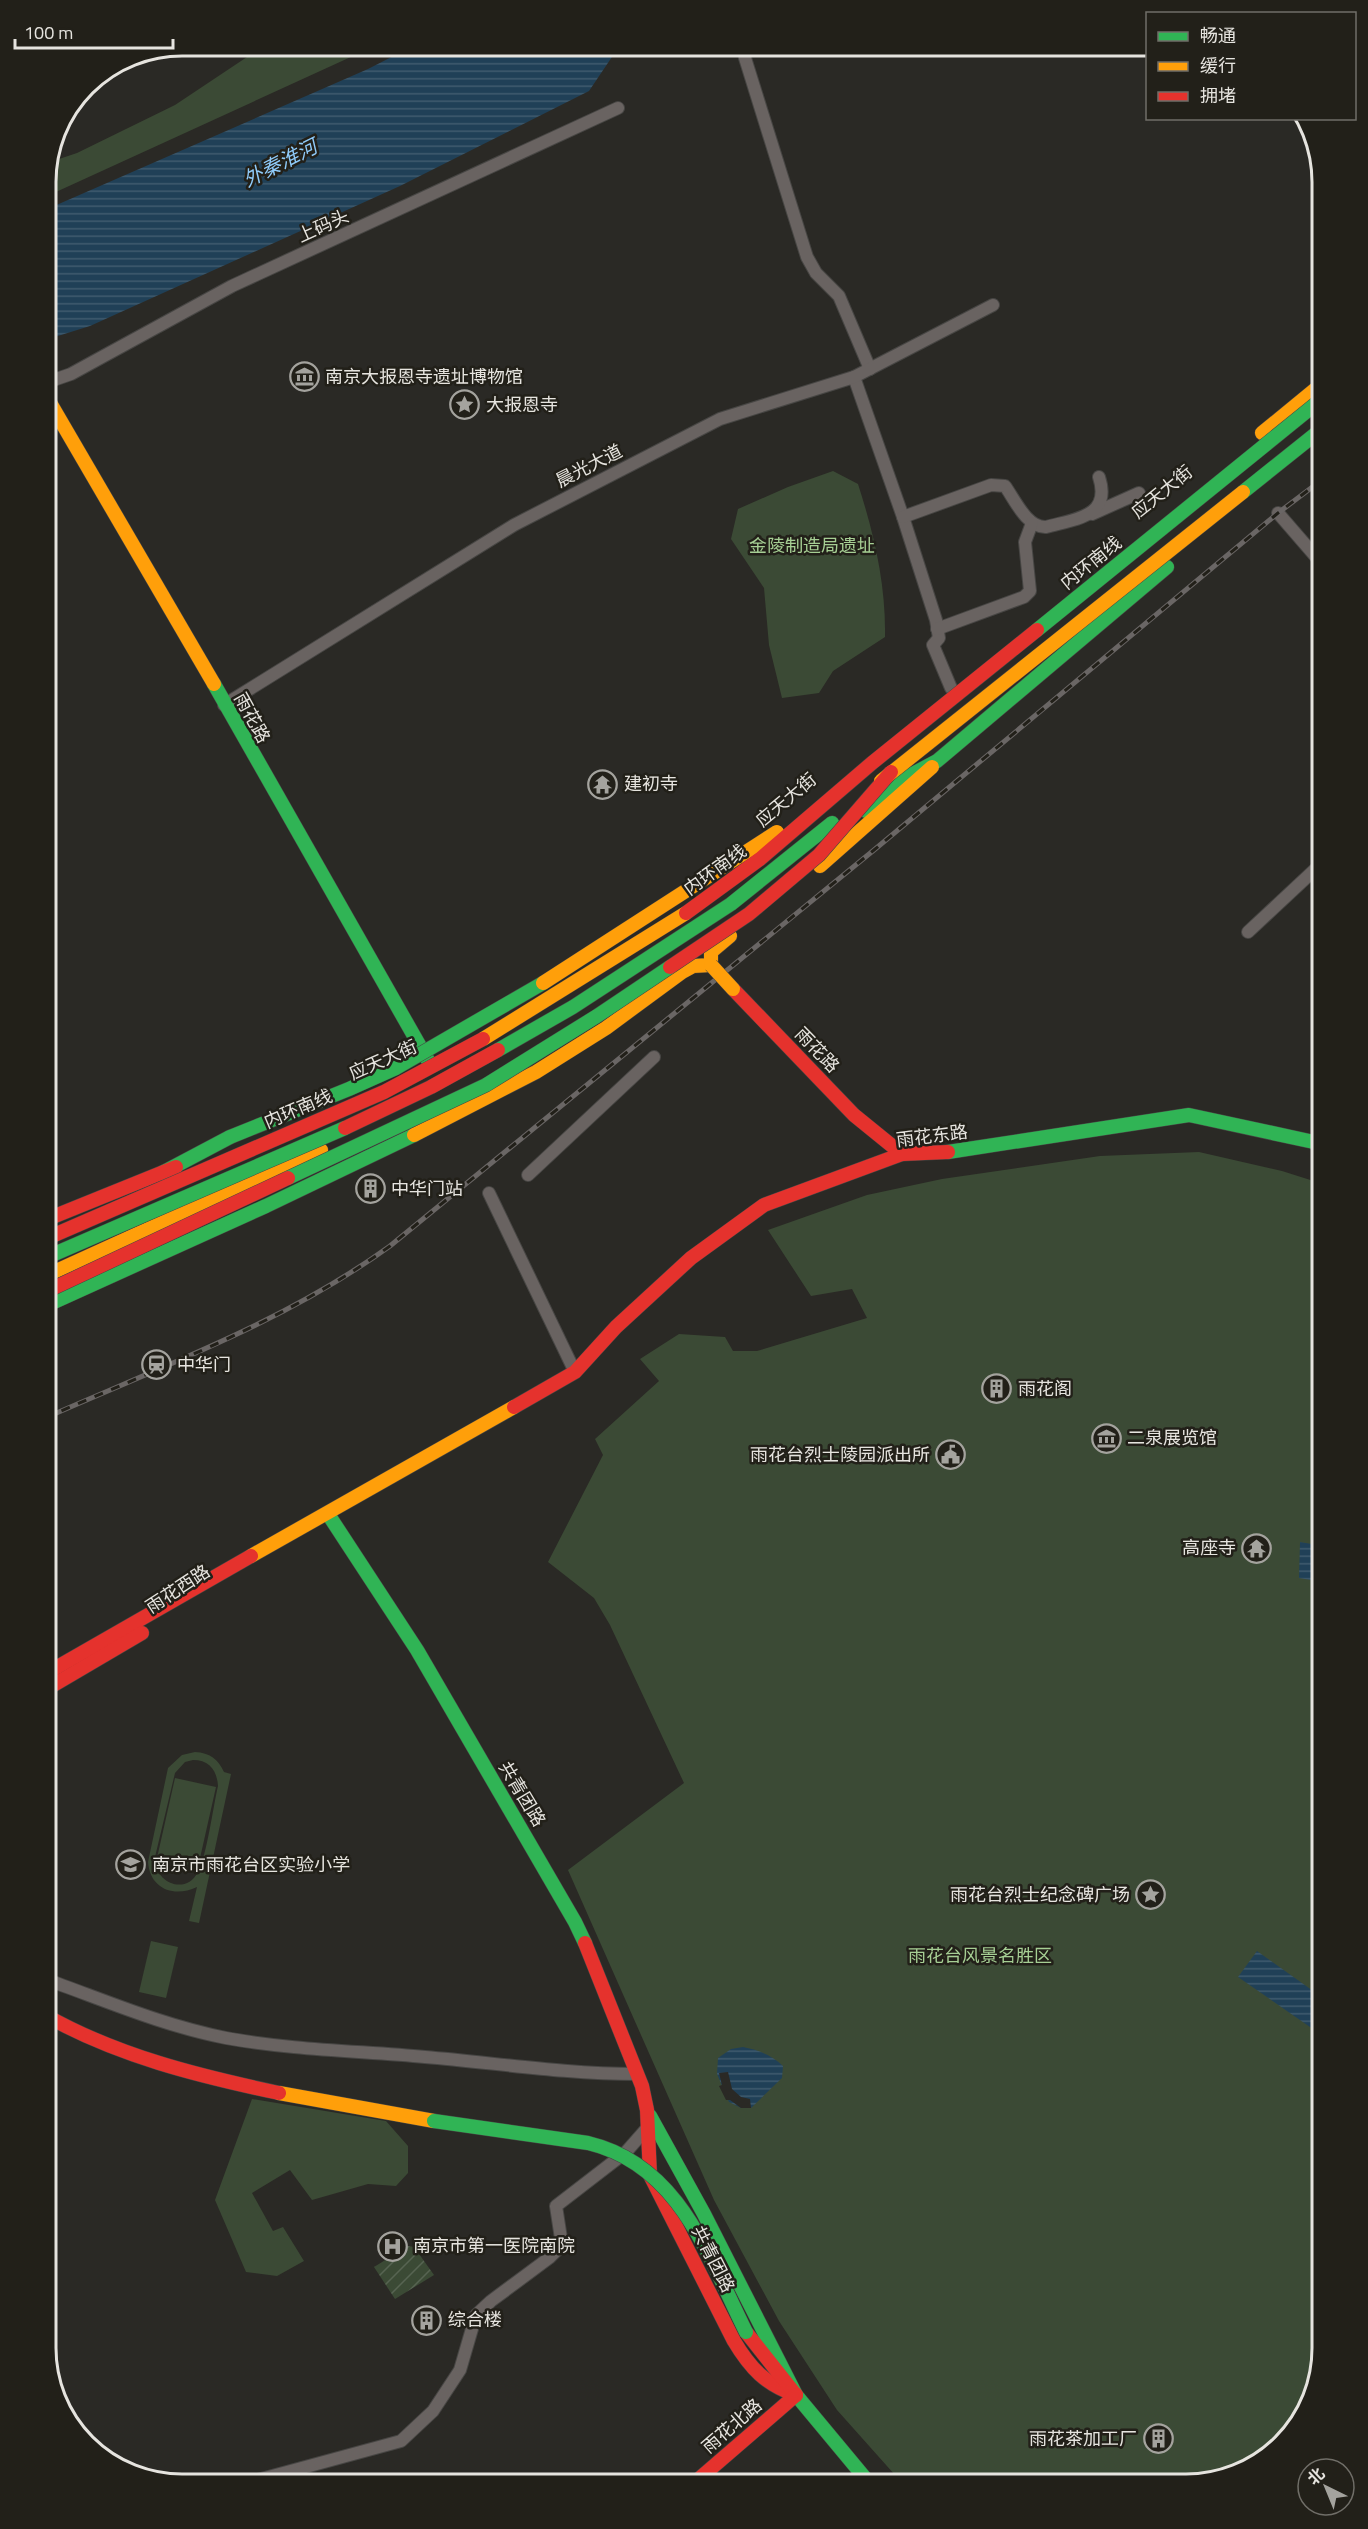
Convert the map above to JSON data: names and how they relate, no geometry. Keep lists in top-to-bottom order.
{
  "streets": {
    "main road": [
      "应天大街",
      "内环南线",
      "雨花路",
      "雨花东路",
      "雨花西路",
      "共青团路",
      "雨花北路"
    ],
    "street": ["上码头", "晨光大道"]
  },
  "crossings": [
    ["晨光大道", "雨花路"],
    ["应天大街", "雨花路"],
    ["雨花路", "雨花东路"],
    ["雨花东路", "雨花西路"],
    ["雨花西路", "共青团路"],
    ["共青团路", "雨花北路"]
  ],
  "water": ["外秦淮河"],
  "parks": ["金陵制造局遗址", "雨花台风景名胜区"],
  "places": {
    "museum": ["南京大报恩寺遗址博物馆", "二泉展览馆"],
    "place": ["大报恩寺", "雨花台烈士纪念碑广场"],
    "temple": ["建初寺", "高座寺"],
    "building": [
      "中华门站",
      "雨花阁",
      "综合楼",
      "雨花茶加工厂"
    ],
    "station": ["中华门"],
    "public building": ["雨花台烈士陵园派出所"],
    "school or university": ["南京市雨花台区实验小学"],
    "hospital": ["南京市第一医院南院"]
  },
  "legend": ["畅通", "缓行", "拥堵"],
  "scale_bar": "100 m",
  "north": "top left"
}
